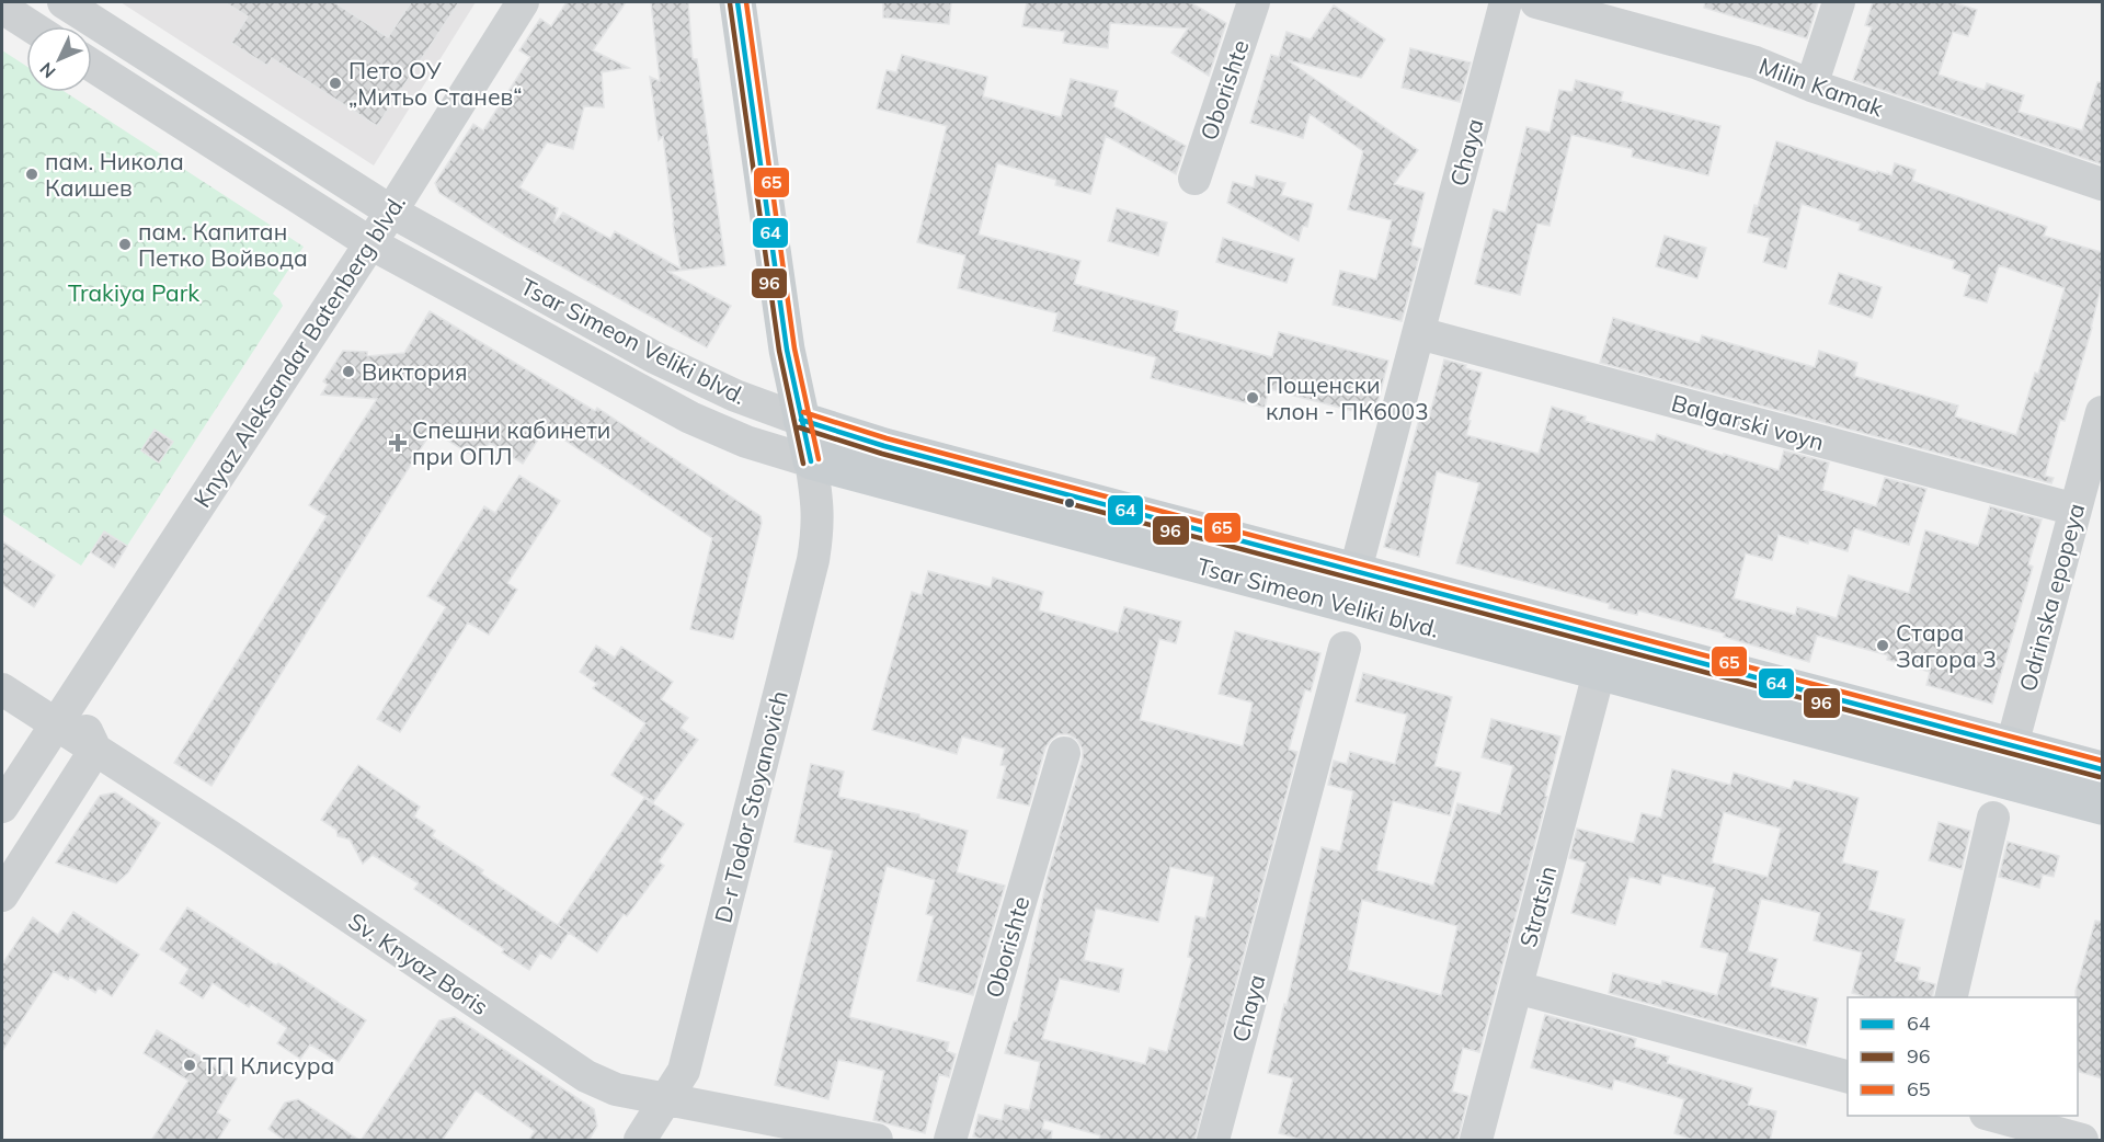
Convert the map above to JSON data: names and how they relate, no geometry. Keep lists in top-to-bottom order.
{
  "streets": {
    "main road": ["Tsar Simeon Veliki blvd."],
    "street": [
      "Milin Kamak",
      "Oborishte",
      "Chaya",
      "Knyaz Aleksandar Batenberg blvd.",
      "Balgarski voyn",
      "Odrinska epopeya",
      "D-r Todor Stoyanovich",
      "Stratsin",
      "Sv. Knyaz Boris"
    ]
  },
  "crossings": [
    ["Chaya", "Tsar Simeon Veliki blvd."],
    ["Chaya", "Balgarski voyn"],
    ["Tsar Simeon Veliki blvd.", "Knyaz Aleksandar Batenberg blvd."],
    ["Tsar Simeon Veliki blvd.", "Odrinska epopeya"],
    ["Tsar Simeon Veliki blvd.", "D-r Todor Stoyanovich"],
    ["Tsar Simeon Veliki blvd.", "Stratsin"],
    ["Balgarski voyn", "Odrinska epopeya"],
    ["D-r Todor Stoyanovich", "Sv. Knyaz Boris"]
  ],
  "parks": ["Trakiya Park"],
  "places": {
    "other": [
      "Пето ОУ „Митьо Станев“",
      "пам. Никола Каишев",
      "пам. Капитан Петко Войвода",
      "Виктория",
      "Пощенски клон - ПК6003",
      "Стара Загора 3",
      "ТП Клисура"
    ],
    "health": ["Спешни кабинети при ОПЛ"]
  },
  "lines": ["transit line 64", "transit line 65", "transit line 96"],
  "legend": ["64", "96", "65"],
  "north": "bottom left"
}
